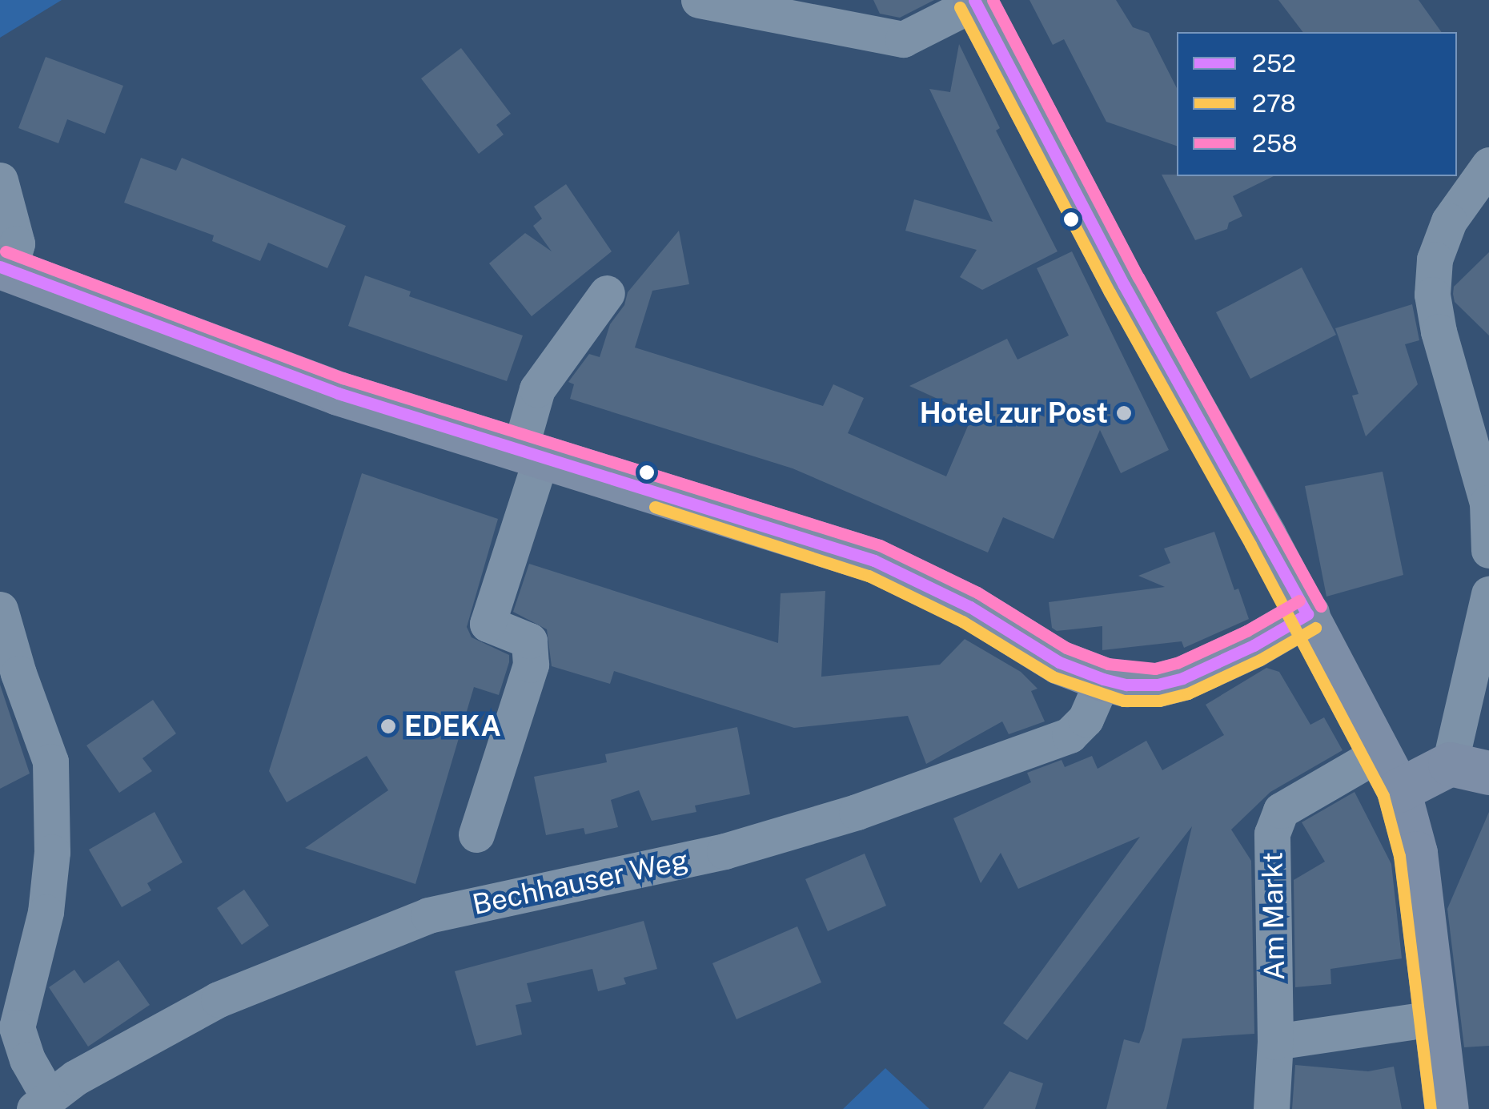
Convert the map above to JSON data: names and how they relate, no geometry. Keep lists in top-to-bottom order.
{
  "streets": {
    "street": ["Bechhauser Weg", "Am Markt"]
  },
  "places": ["Hotel zur Post", "EDEKA"],
  "lines": ["transit line 252", "transit line 258", "transit line 278"],
  "legend": ["252", "278", "258"]
}
